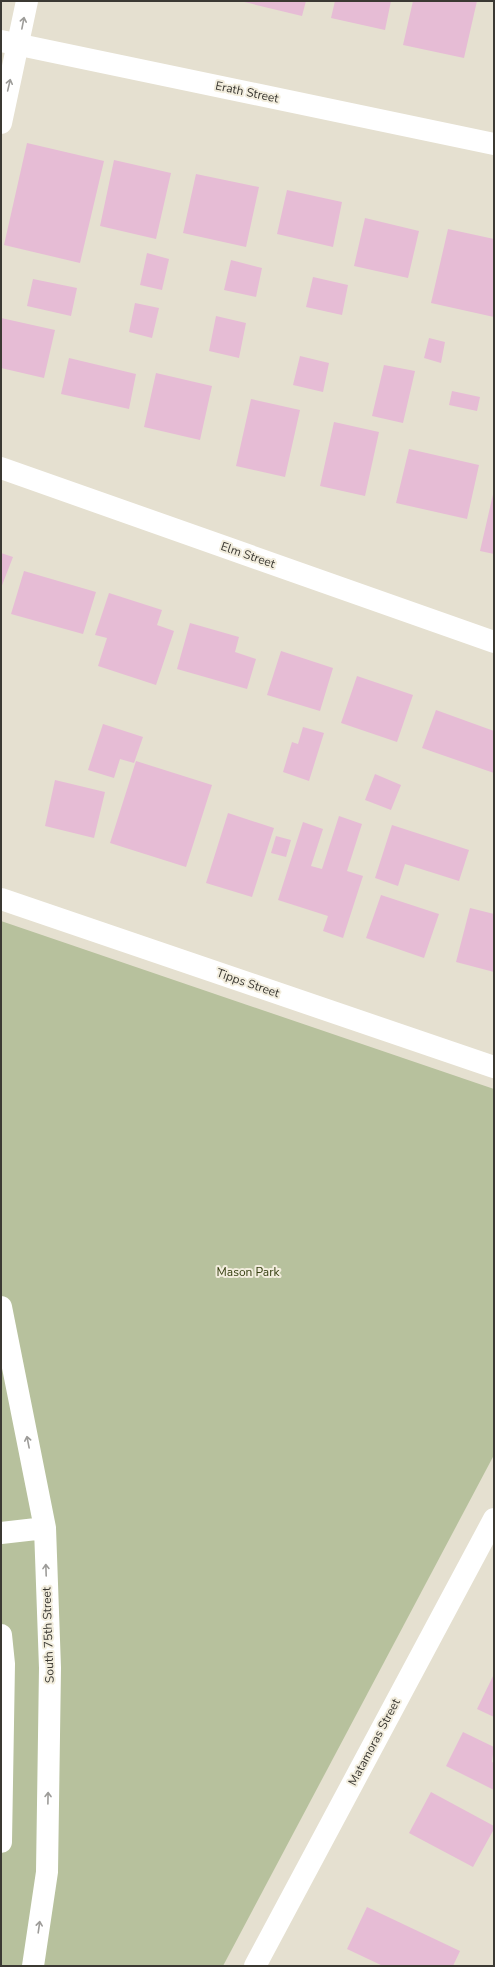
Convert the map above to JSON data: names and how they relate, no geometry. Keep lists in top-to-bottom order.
{
  "streets": {
    "street": [
      "Erath Street",
      "Elm Street",
      "Tipps Street",
      "South 75th Street",
      "Matamoras Street"
    ]
  },
  "parks": ["Mason Park"]
}
